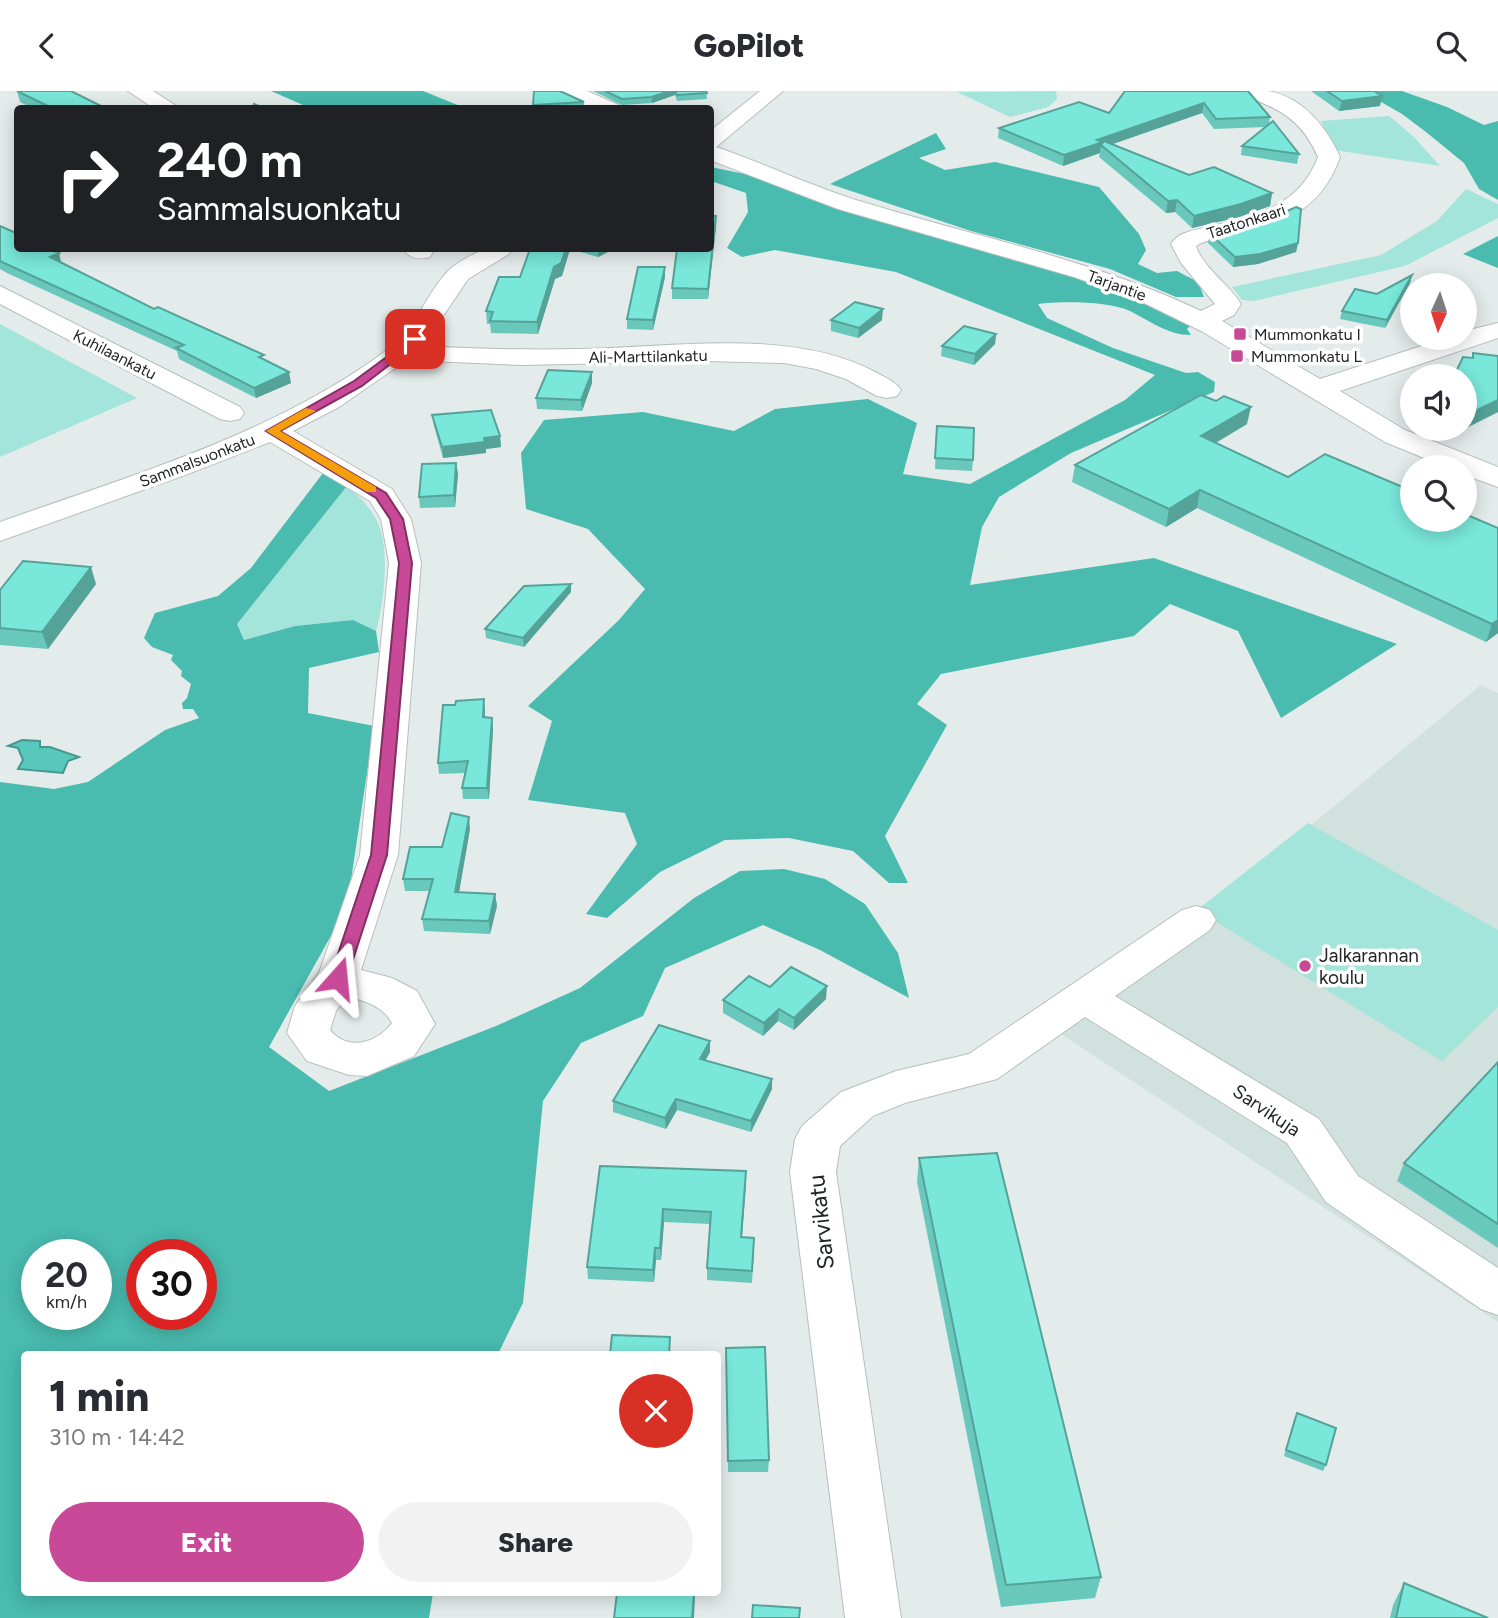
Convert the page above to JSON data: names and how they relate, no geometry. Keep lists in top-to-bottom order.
{
  "streets": {
    "street": [
      "Taatonkaari",
      "Tarjantie",
      "Kuhilaankatu",
      "Ali-Marttilankatu",
      "Sammalsuonkatu",
      "Sarvikuja",
      "Sarvikatu"
    ]
  },
  "crossings": [
    ["Taatonkaari", "Tarjantie"],
    ["Ali-Marttilankatu", "Sammalsuonkatu"],
    ["Sarvikuja", "Sarvikatu"]
  ],
  "places": {
    "transit": ["Mummonkatu I", "Mummonkatu L"],
    "other": ["Jalkarannan koulu"]
  },
  "north": "bottom",
  "page": {
    "header": "GoPilot",
    "turn": ["240 m", "Sammalsuonkatu"],
    "speed": "20 km/h",
    "limit": "30",
    "heading": ["1 min", "310 m · 14:42"],
    "buttons": ["Exit", "Share"]
  }
}
